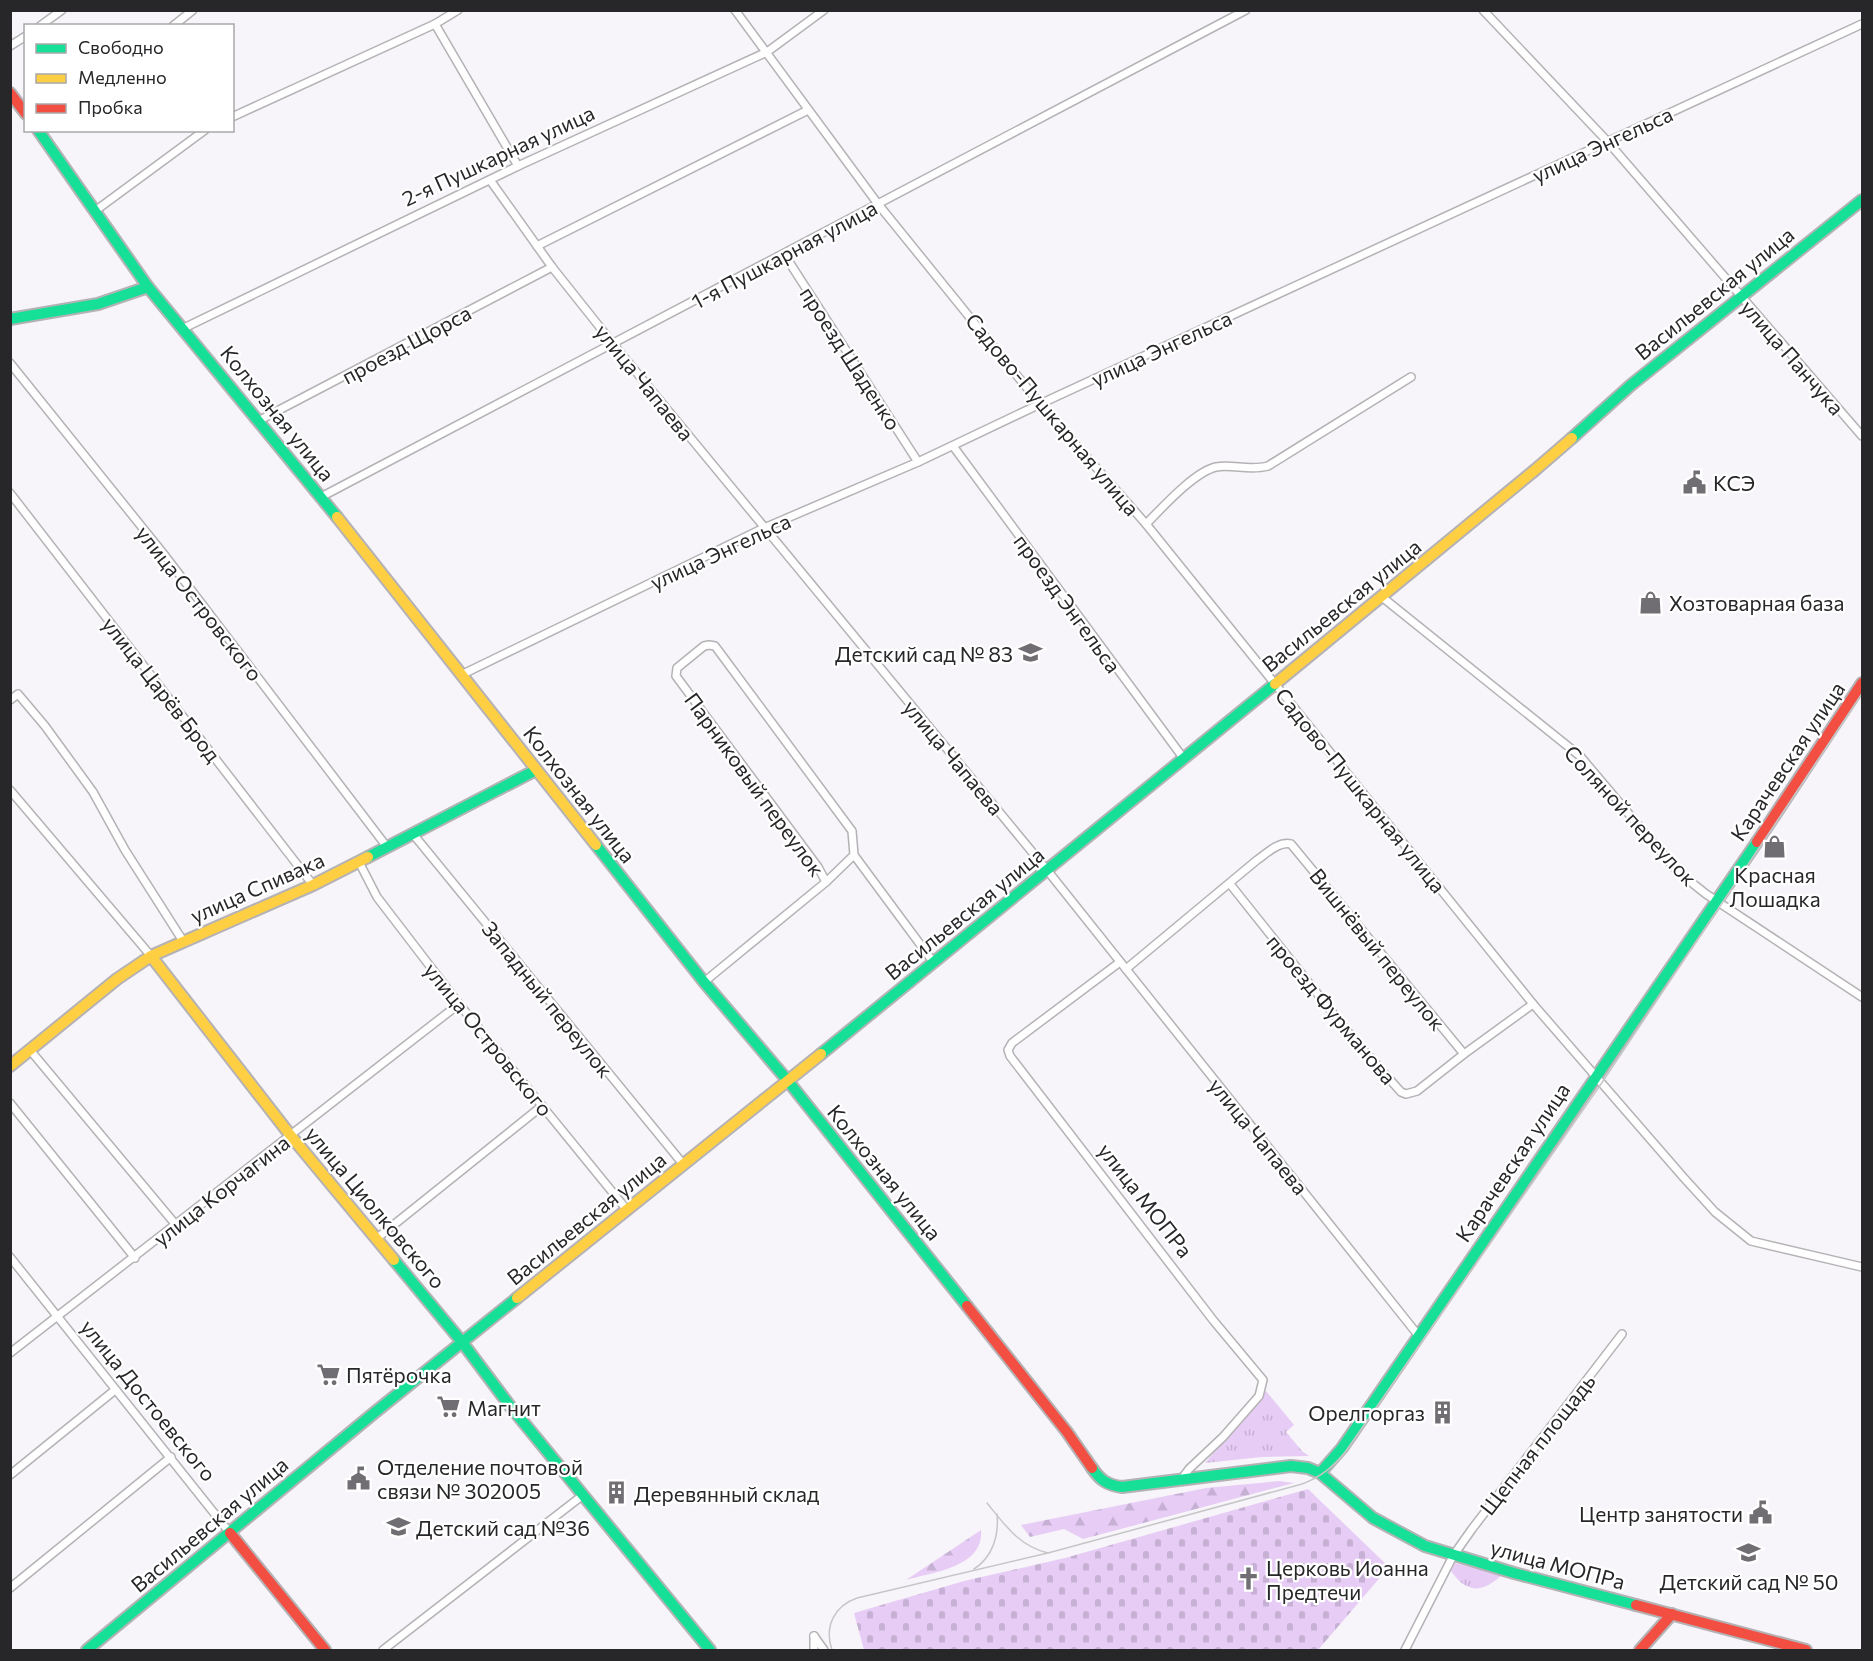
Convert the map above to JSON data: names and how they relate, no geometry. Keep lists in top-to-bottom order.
{
  "streets": {
    "street": [
      "улица Энгельса",
      "2-я Пушкарная улица",
      "1-я Пушкарная улица",
      "Васильевская улица",
      "проезд Щорса",
      "улица Панчука",
      "проезд Шаденко",
      "улица Чапаева",
      "Колхозная улица",
      "Садово-Пушкарная улица",
      "улица Островского",
      "проезд Энгельса",
      "улица Царёв Брод",
      "Карачевская улица",
      "Парниковый переулок",
      "Соляной переулок",
      "улица Спивака",
      "Вишнёвый переулок",
      "Западный переулок",
      "проезд Фурманова",
      "улица Корчагина",
      "улица МОПРа",
      "улица Циолковского",
      "улица Достоевского",
      "Щепная площадь"
    ]
  },
  "crossings": [
    ["улица Энгельса", "улица Панчука"],
    ["улица Энгельса", "проезд Шаденко"],
    ["улица Энгельса", "улица Чапаева"],
    ["улица Энгельса", "Колхозная улица"],
    ["улица Энгельса", "Садово-Пушкарная улица"],
    ["улица Энгельса", "проезд Энгельса"],
    ["2-я Пушкарная улица", "улица Чапаева"],
    ["2-я Пушкарная улица", "Колхозная улица"],
    ["2-я Пушкарная улица", "Садово-Пушкарная улица"],
    ["1-я Пушкарная улица", "проезд Шаденко"],
    ["1-я Пушкарная улица", "улица Чапаева"],
    ["1-я Пушкарная улица", "Колхозная улица"],
    ["1-я Пушкарная улица", "Садово-Пушкарная улица"],
    ["Васильевская улица", "улица Панчука"],
    ["Васильевская улица", "улица Чапаева"],
    ["Васильевская улица", "Колхозная улица"],
    ["Васильевская улица", "Садово-Пушкарная улица"],
    ["Васильевская улица", "улица Островского"],
    ["Васильевская улица", "проезд Энгельса"],
    ["Васильевская улица", "Соляной переулок"],
    ["Васильевская улица", "Западный переулок"],
    ["Васильевская улица", "улица Циолковского"],
    ["Васильевская улица", "улица Достоевского"],
    ["проезд Щорса", "улица Чапаева"],
    ["проезд Щорса", "Колхозная улица"],
    ["улица Чапаева", "Карачевская улица"],
    ["улица Чапаева", "улица МОПРа"],
    ["Колхозная улица", "Парниковый переулок"],
    ["Колхозная улица", "улица Спивака"],
    ["Колхозная улица", "улица МОПРа"],
    ["Садово-Пушкарная улица", "Карачевская улица"],
    ["Садово-Пушкарная улица", "проезд Фурманова"],
    ["улица Островского", "улица Спивака"],
    ["улица Островского", "улица Корчагина"],
    ["улица Царёв Брод", "улица Спивака"],
    ["Карачевская улица", "Соляной переулок"],
    ["Карачевская улица", "улица МОПРа"],
    ["улица Спивака", "Западный переулок"],
    ["улица Спивака", "улица Циолковского"],
    ["Вишнёвый переулок", "проезд Фурманова"],
    ["улица Корчагина", "улица Циолковского"],
    ["улица Корчагина", "улица Достоевского"],
    ["улица МОПРа", "Щепная площадь"]
  ],
  "places": {
    "public building": ["КСЭ", "Отделение почтовой связи № 302005", "Центр занятости"],
    "shop": ["Хозтоварная база", "Красная Лошадка"],
    "school or university": ["Детский сад № 83", "Детский сад №36", "Детский сад № 50"],
    "supermarket": ["Пятёрочка", "Магнит"],
    "building": ["Орелгоргаз", "Деревянный склад"],
    "church": ["Церковь Иоанна Предтечи"]
  },
  "legend": ["Свободно", "Медленно", "Пробка"]
}
